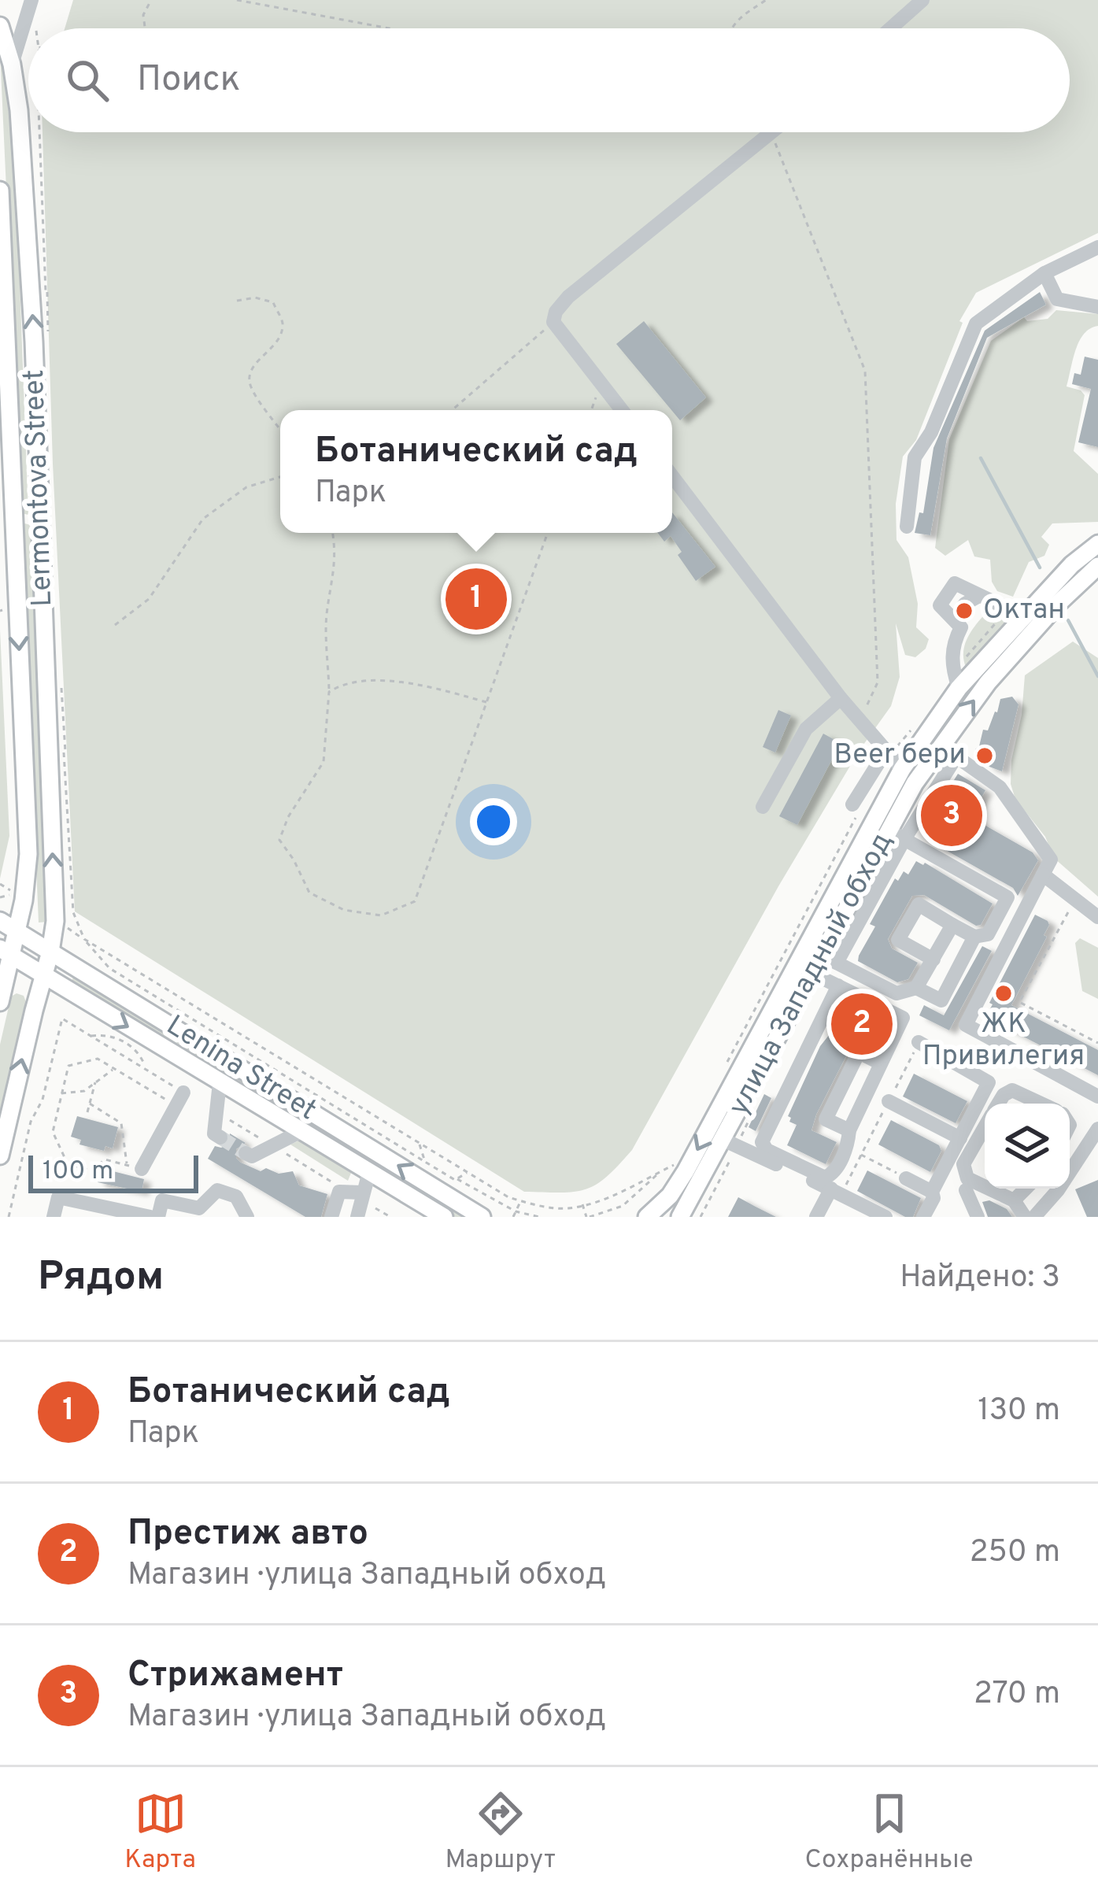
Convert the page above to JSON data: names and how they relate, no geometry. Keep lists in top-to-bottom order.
{
  "streets": {
    "main road": ["Lermontova Street", "улица Западный обход", "Lenina Street"]
  },
  "crossings": [
    ["Lermontova Street", "Lenina Street"]
  ],
  "places": ["Октан", "Beer бери", "ЖК Привилегия"],
  "scale_bar": "100 m",
  "page": {
    "search": "Поиск",
    "popup": ["Ботанический сад", "Парк"],
    "pins": ["1", "3", "2"],
    "scale": "100 m",
    "heading": ["Рядом", "Найдено: 3"],
    "list": [
      {
        "mark": "1",
        "name": "Ботанический сад",
        "note": "Парк",
        "value": "130 m"
      },
      {
        "mark": "2",
        "name": "Престиж авто",
        "note": "Магазин · улица Западный обход",
        "value": "250 m"
      },
      {
        "mark": "3",
        "name": "Стрижамент",
        "note": "Магазин · улица Западный обход",
        "value": "270 m"
      }
    ],
    "nav": ["Карта", "Маршрут", "Сохранённые"]
  }
}
